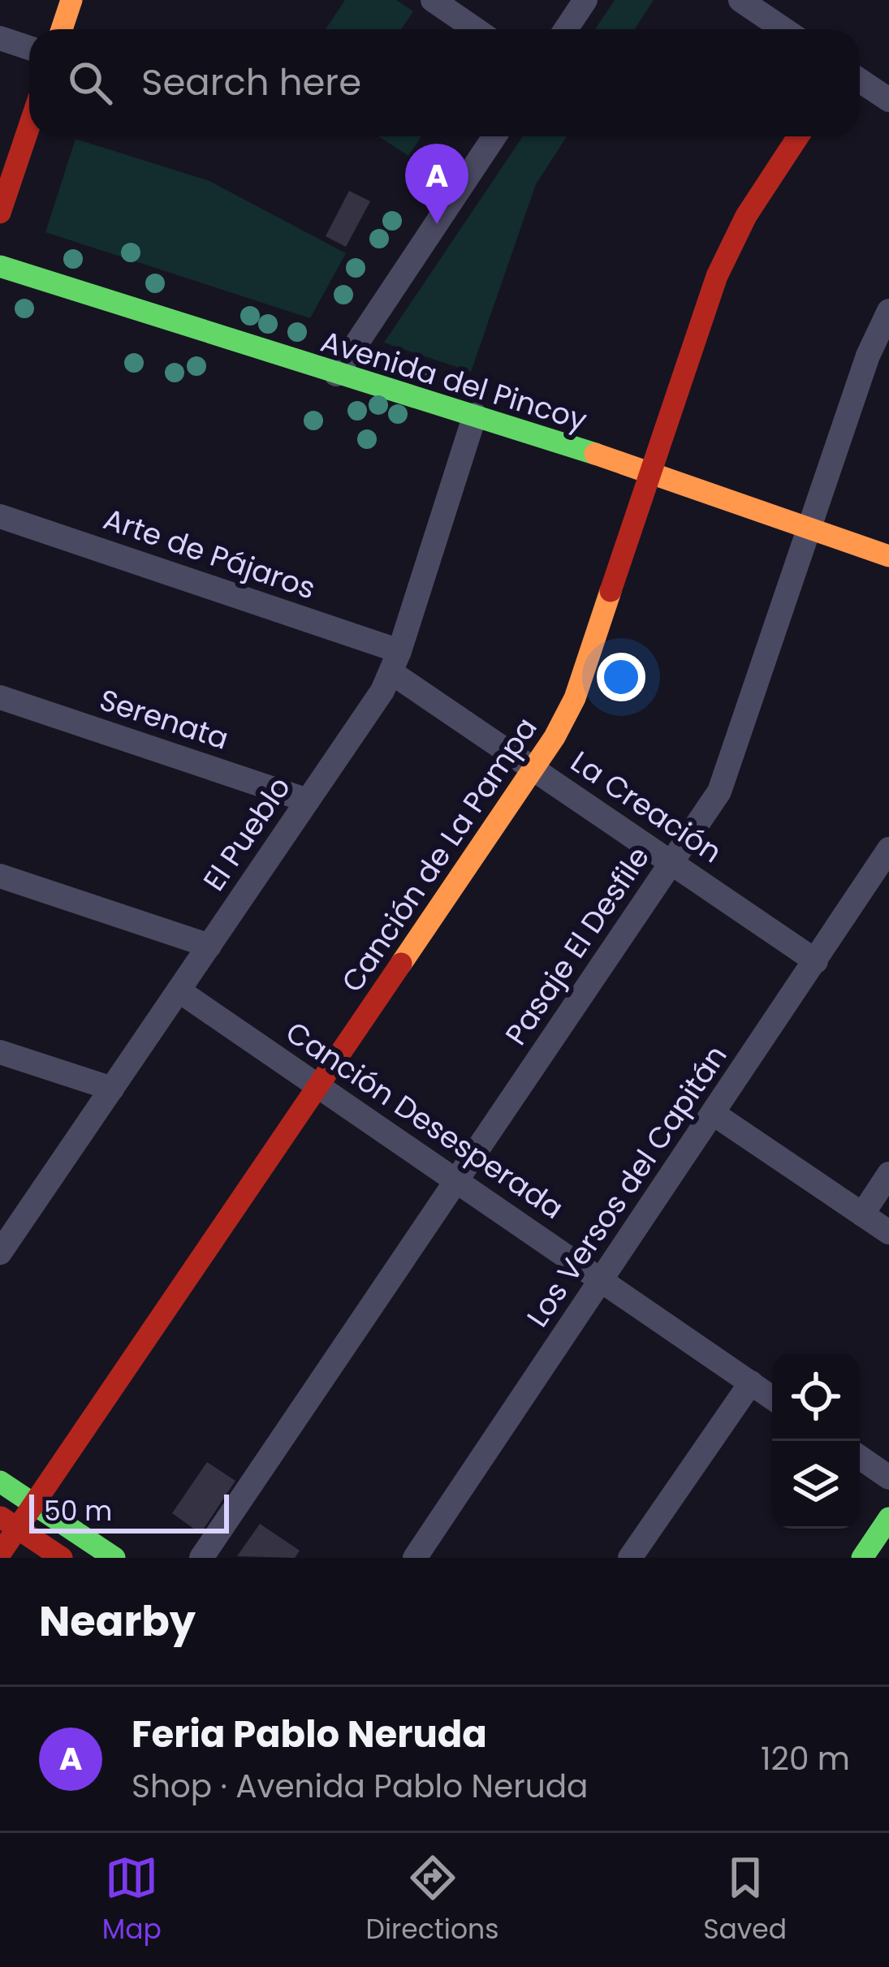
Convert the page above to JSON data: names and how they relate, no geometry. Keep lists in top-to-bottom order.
{
  "streets": {
    "street": [
      "Avenida del Pincoy",
      "Arte de Pájaros",
      "Serenata",
      "La Creación",
      "El Pueblo",
      "Canción de La Pampa",
      "Pasaje El Desfile",
      "Canción Desesperada",
      "Los Versos del Capitán"
    ]
  },
  "crossings": [
    ["Avenida del Pincoy", "El Pueblo"],
    ["Avenida del Pincoy", "Canción de La Pampa"],
    ["Avenida del Pincoy", "Pasaje El Desfile"],
    ["Arte de Pájaros", "La Creación"],
    ["Arte de Pájaros", "El Pueblo"],
    ["Serenata", "El Pueblo"],
    ["La Creación", "El Pueblo"],
    ["La Creación", "Canción de La Pampa"],
    ["La Creación", "Pasaje El Desfile"],
    ["La Creación", "Los Versos del Capitán"],
    ["El Pueblo", "Canción Desesperada"],
    ["Canción de La Pampa", "Canción Desesperada"],
    ["Pasaje El Desfile", "Canción Desesperada"],
    ["Canción Desesperada", "Los Versos del Capitán"]
  ],
  "scale_bar": "50 m",
  "page": {
    "search": "Search here",
    "pins": "A",
    "scale": "50 m",
    "heading": "Nearby",
    "list": [
      {
        "mark": "A",
        "name": "Feria Pablo Neruda",
        "note": "Shop · Avenida Pablo Neruda",
        "value": "120 m"
      }
    ],
    "nav": ["Map", "Directions", "Saved"]
  }
}
